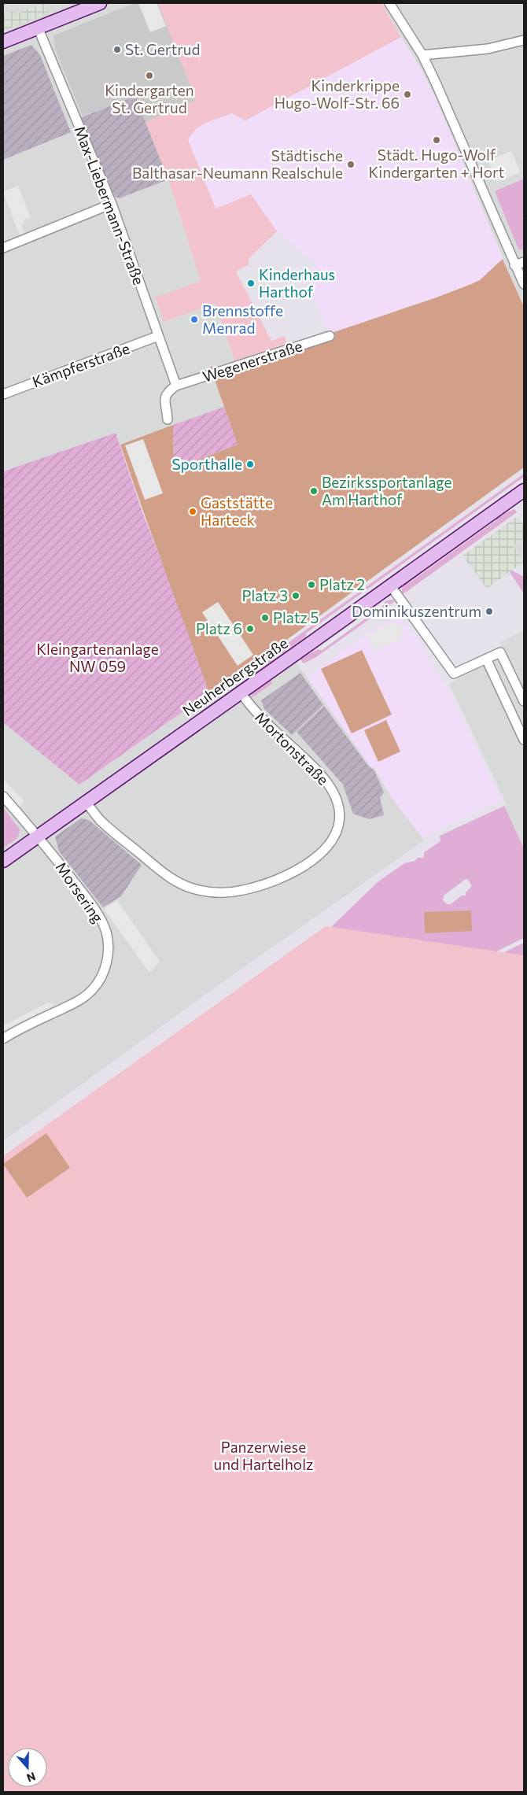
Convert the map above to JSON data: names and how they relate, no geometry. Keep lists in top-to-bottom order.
{
  "streets": {
    "main road": ["Neuherbergstraße"],
    "street": [
      "Max-Liebermann-Straße",
      "Wegenerstraße",
      "Kämpferstraße",
      "Mortonstraße",
      "Morsering"
    ]
  },
  "crossings": [
    ["Max-Liebermann-Straße", "Wegenerstraße"],
    ["Max-Liebermann-Straße", "Kämpferstraße"],
    ["Neuherbergstraße", "Mortonstraße"],
    ["Neuherbergstraße", "Morsering"]
  ],
  "parks": ["Kleingartenanlage NW 059", "Panzerwiese und Hartelholz"],
  "places": [
    "St. Gertrud",
    "Kindergarten St. Gertrud",
    "Kinderkrippe Hugo-Wolf-Str. 66",
    "Städt. Hugo-Wolf Kindergarten + Hort",
    "Städtische Balthasar-Neumann Realschule",
    "Kinderhaus Harthof",
    "Brennstoffe Menrad",
    "Sporthalle",
    "Bezirkssportanlage Am Harthof",
    "Gaststätte Harteck",
    "Platz 2",
    "Platz 3",
    "Dominikuszentrum",
    "Platz 5",
    "Platz 6"
  ],
  "north": "bottom"
}
